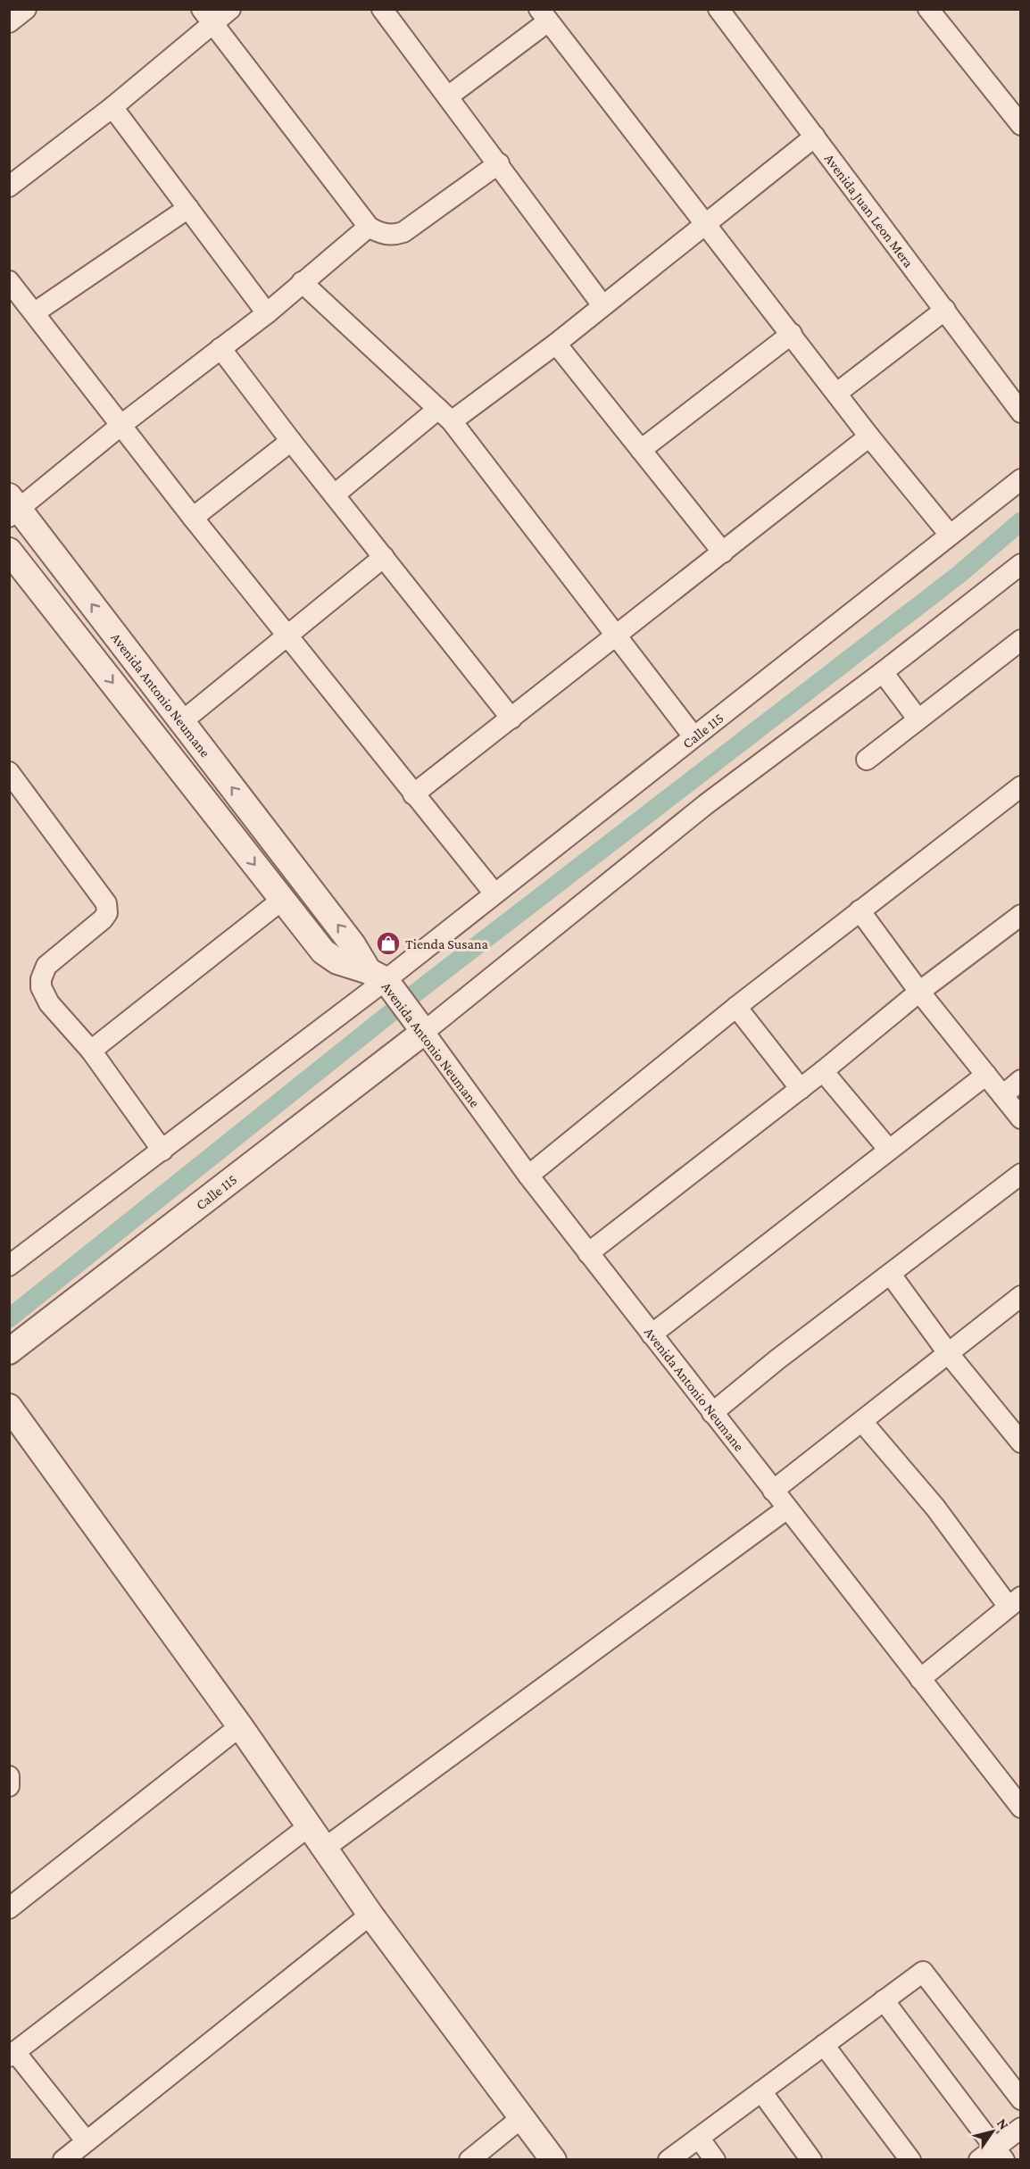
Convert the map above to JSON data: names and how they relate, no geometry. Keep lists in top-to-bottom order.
{
  "streets": {
    "street": ["Avenida Juan Leon Mera", "Avenida Antonio Neumane", "Calle 115"]
  },
  "crossings": [
    ["Avenida Antonio Neumane", "Calle 115"]
  ],
  "places": {
    "shop": ["Tienda Susana"]
  },
  "north": "top right"
}
